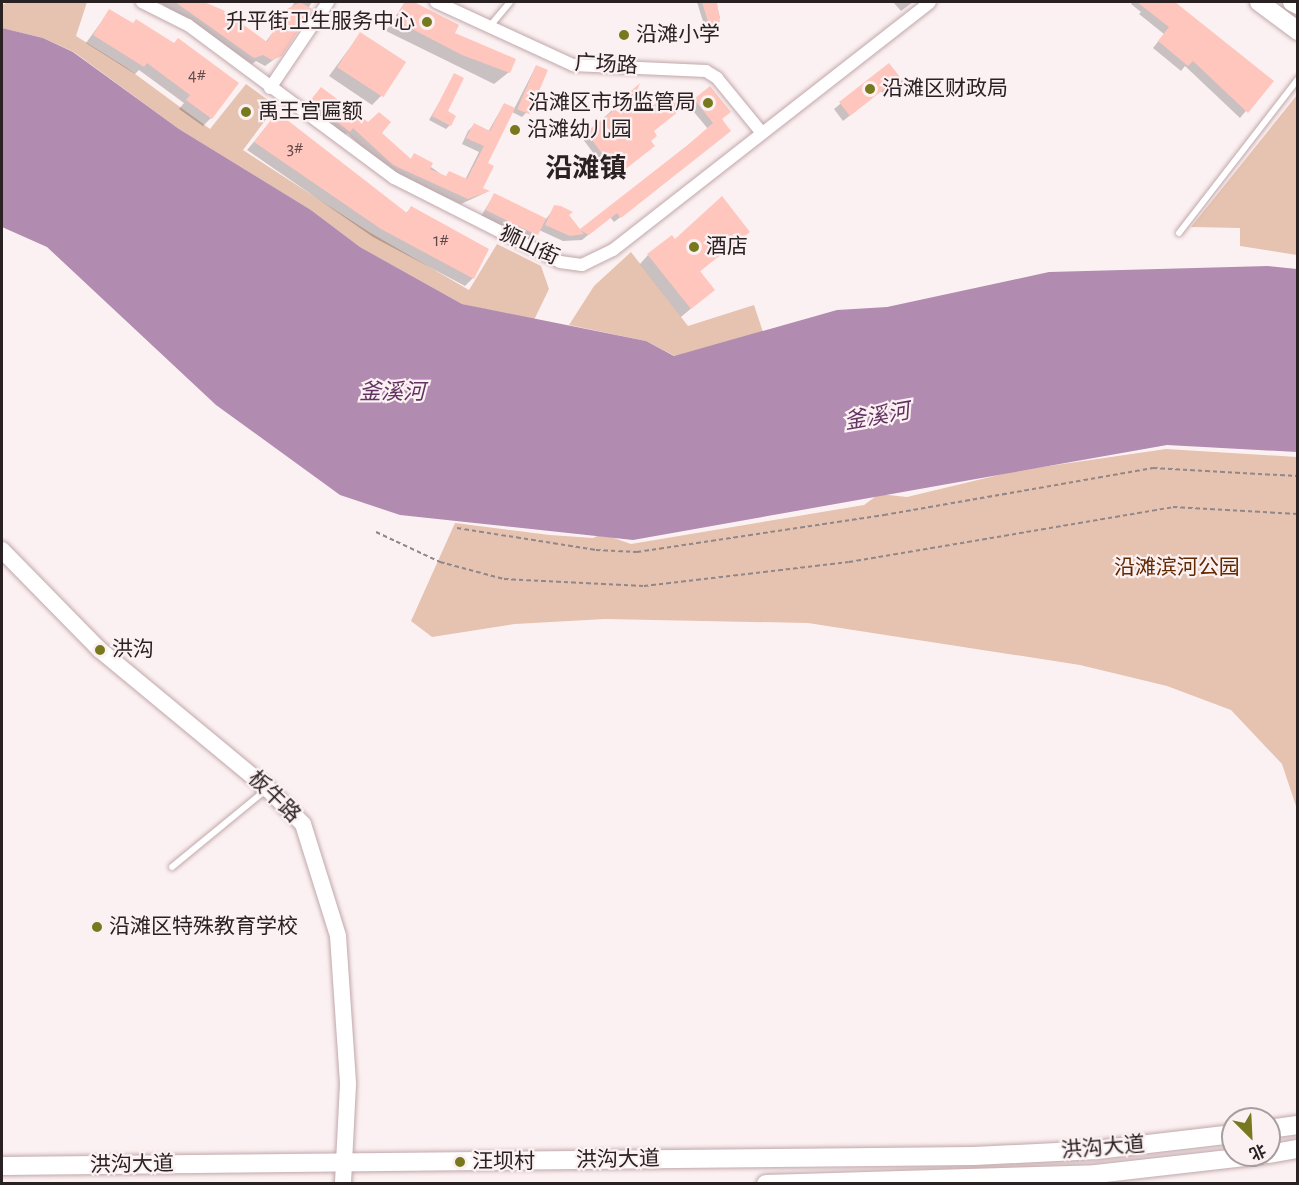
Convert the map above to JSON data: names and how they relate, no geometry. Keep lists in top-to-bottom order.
{
  "streets": {
    "main road": ["板牛路", "洪沟大道"],
    "street": ["广场路", "狮山街"]
  },
  "crossings": [
    ["广场路", "狮山街"],
    ["板牛路", "洪沟大道"]
  ],
  "districts": ["沿滩镇"],
  "water": ["釜溪河"],
  "parks": ["沿滩滨河公园"],
  "places": [
    "升平街卫生服务中心",
    "沿滩小学",
    "沿滩区财政局",
    "沿滩区市场监管局",
    "禹王宫匾额",
    "沿滩幼儿园",
    "酒店",
    "洪沟",
    "沿滩区特殊教育学校",
    "汪坝村"
  ],
  "house_numbers": ["4#", "3#", "1#"],
  "north": "bottom right"
}
